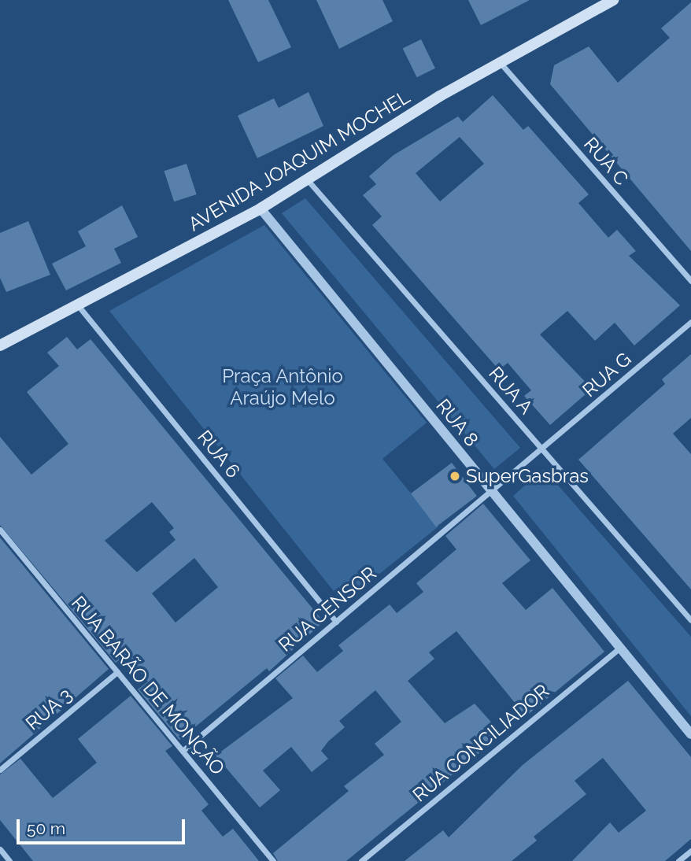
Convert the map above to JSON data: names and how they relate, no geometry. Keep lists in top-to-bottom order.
{
  "streets": {
    "main road": ["AVENIDA JOAQUIM MOCHEL"],
    "street": [
      "RUA C",
      "RUA G",
      "RUA A",
      "RUA 8",
      "RUA 6",
      "RUA CENSOR",
      "RUA BARÃO DE MONÇÃO",
      "RUA 3",
      "RUA CONCILIADOR"
    ]
  },
  "crossings": [
    ["AVENIDA JOAQUIM MOCHEL", "RUA C"],
    ["AVENIDA JOAQUIM MOCHEL", "RUA A"],
    ["AVENIDA JOAQUIM MOCHEL", "RUA 8"],
    ["AVENIDA JOAQUIM MOCHEL", "RUA 6"],
    ["RUA G", "RUA A"],
    ["RUA G", "RUA 8"],
    ["RUA G", "RUA CENSOR"],
    ["RUA 8", "RUA CENSOR"],
    ["RUA 8", "RUA CONCILIADOR"],
    ["RUA 6", "RUA CENSOR"],
    ["RUA CENSOR", "RUA BARÃO DE MONÇÃO"],
    ["RUA BARÃO DE MONÇÃO", "RUA 3"]
  ],
  "parks": ["Praça Antônio Araújo Melo"],
  "places": ["SuperGasbras"],
  "scale_bar": "50 m"
}
